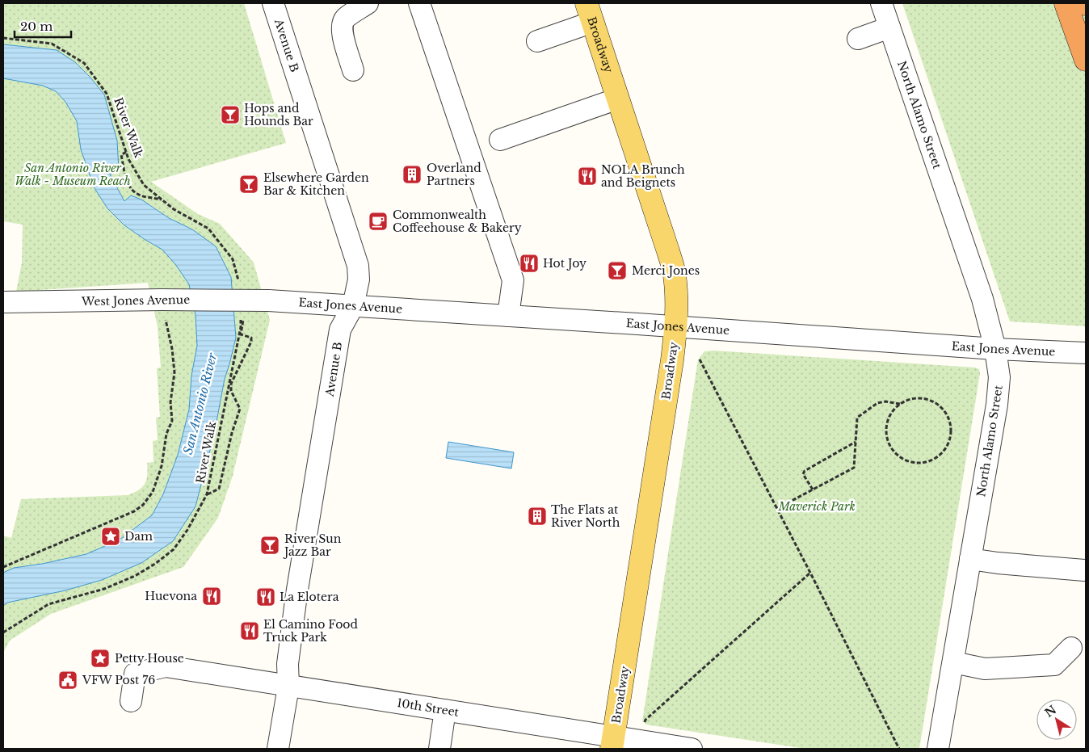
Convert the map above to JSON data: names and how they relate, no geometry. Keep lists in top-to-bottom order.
{
  "streets": {
    "main road": ["Broadway"],
    "street": [
      "Avenue B",
      "North Alamo Street",
      "West Jones Avenue",
      "East Jones Avenue",
      "10th Street"
    ],
    "path": ["River Walk"]
  },
  "crossings": [
    ["Broadway", "East Jones Avenue"],
    ["Broadway", "10th Street"],
    ["Avenue B", "East Jones Avenue"],
    ["Avenue B", "10th Street"],
    ["North Alamo Street", "East Jones Avenue"],
    ["West Jones Avenue", "East Jones Avenue"]
  ],
  "water": ["San Antonio River"],
  "parks": ["San Antonio River Walk - Museum Reach", "Maverick Park"],
  "places": {
    "bar": [
      "Hops and Hounds Bar",
      "Elsewhere Garden Bar & Kitchen",
      "Merci Jones",
      "River Sun Jazz Bar"
    ],
    "building": ["Overland Partners", "The Flats at River North"],
    "restaurant": [
      "NOLA Brunch and Beignets",
      "Hot Joy",
      "Huevona",
      "La Elotera",
      "El Camino Food Truck Park"
    ],
    "cafe": ["Commonwealth Coffeehouse & Bakery"],
    "place": ["Dam", "Petty House"],
    "public building": ["VFW Post 76"]
  },
  "scale_bar": "20 m",
  "north": "top left"
}
